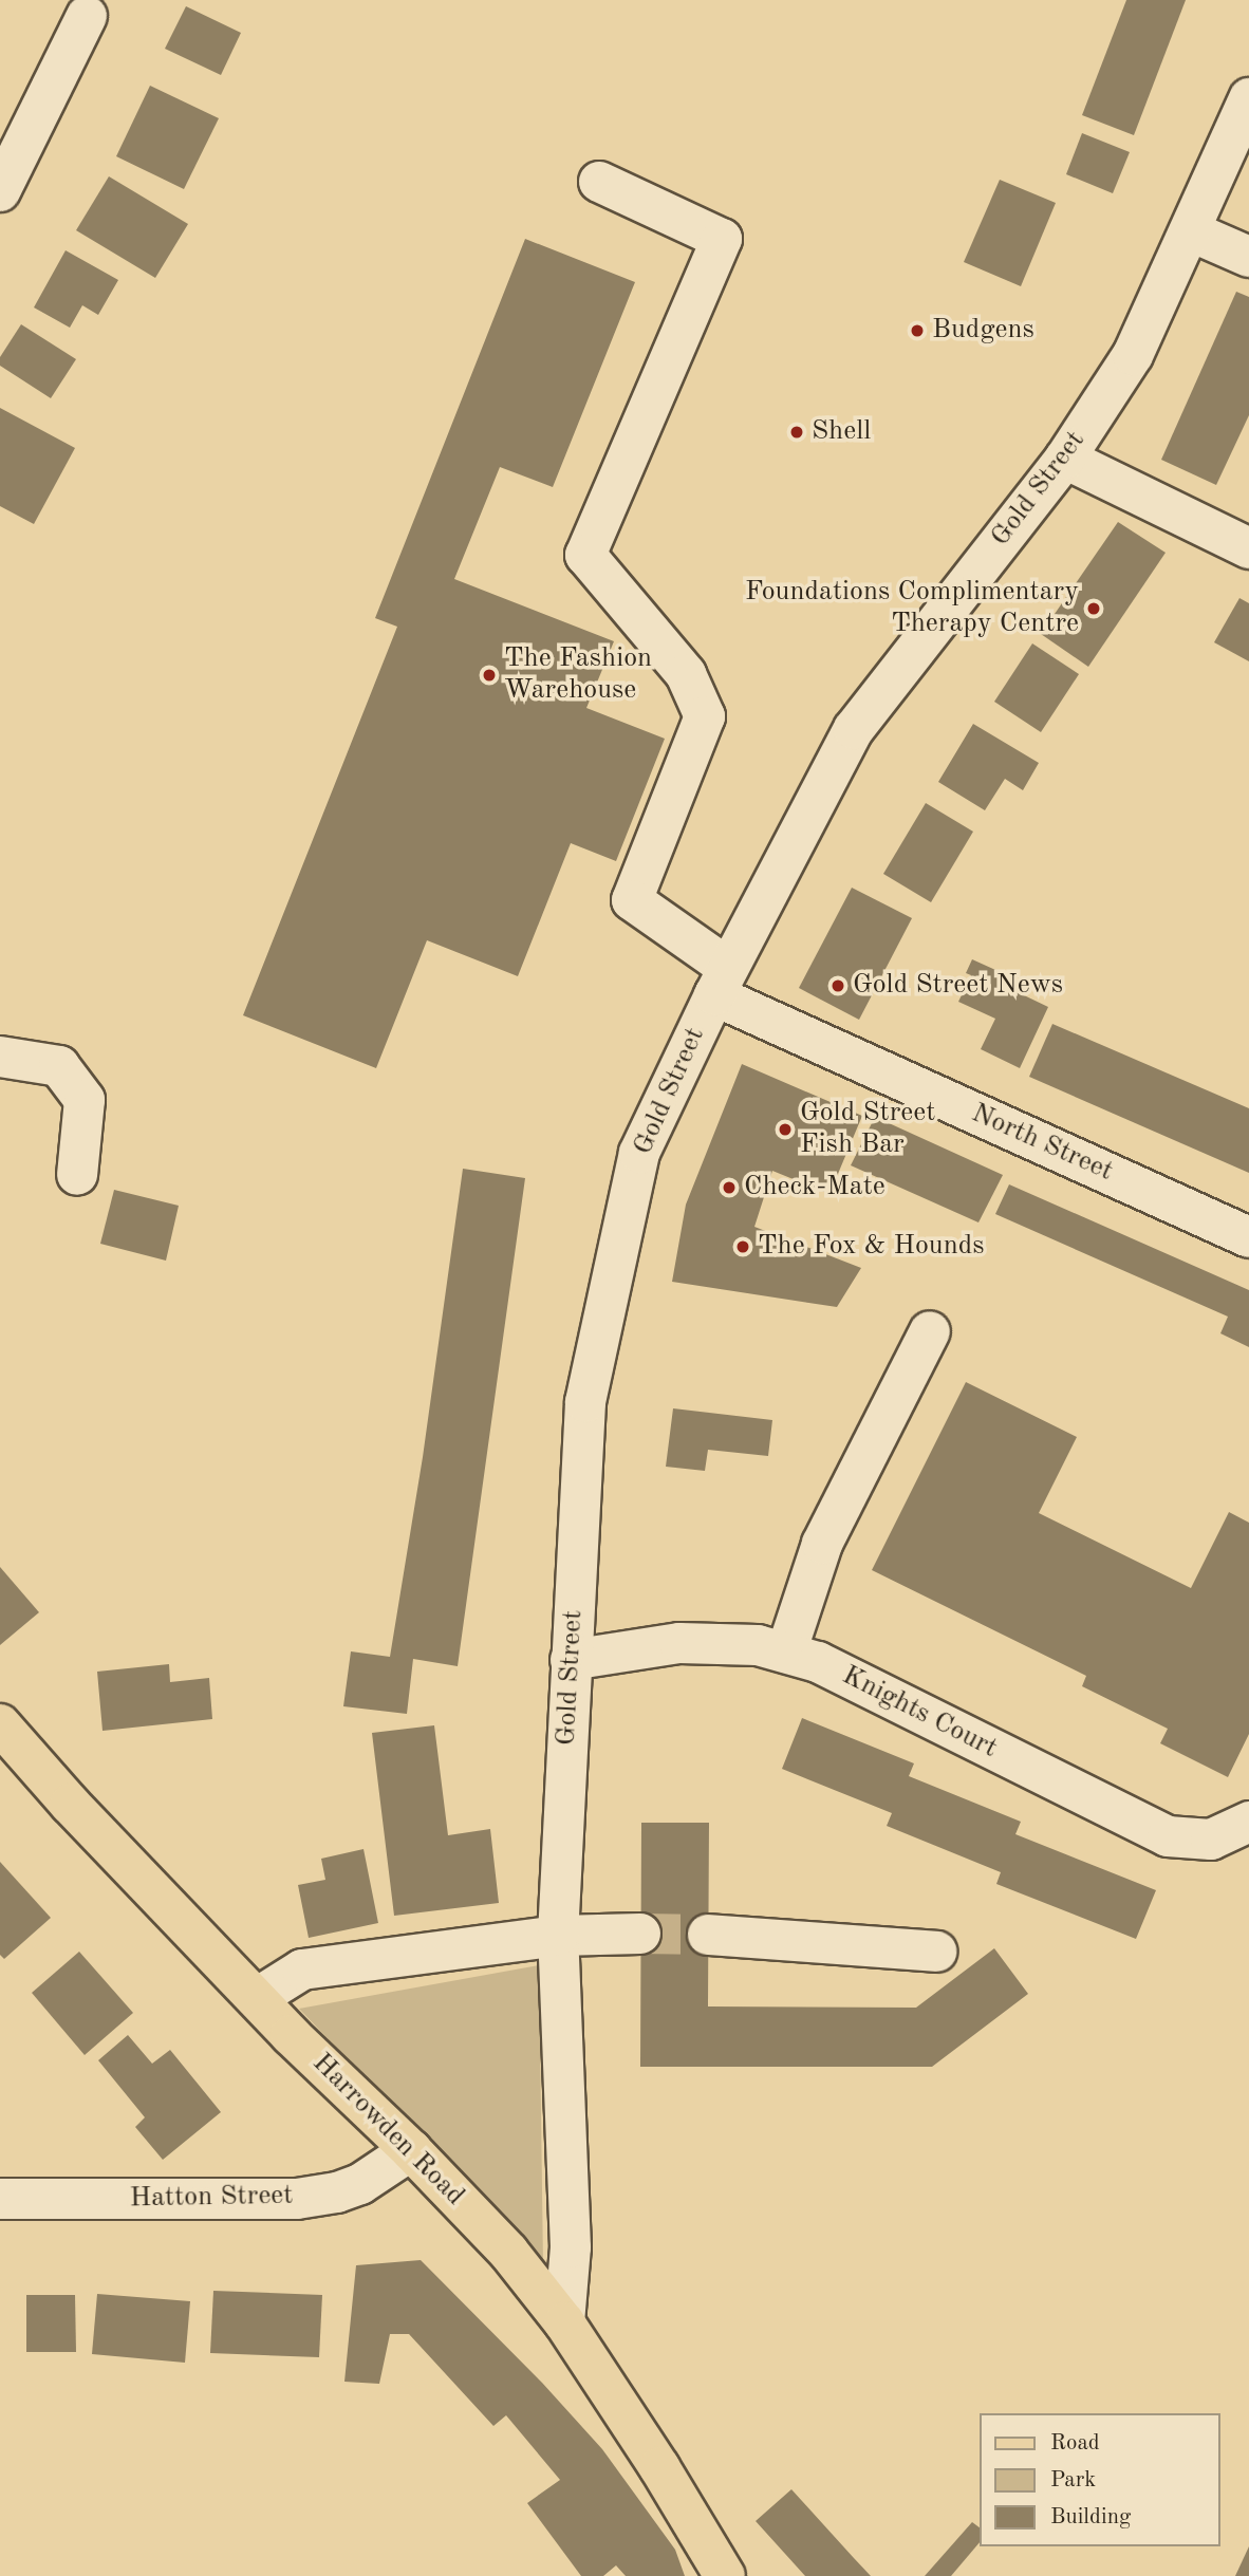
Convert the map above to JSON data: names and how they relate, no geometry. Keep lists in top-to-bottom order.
{
  "streets": {
    "main road": ["Harrowden Road"],
    "street": [
      "Gold Street",
      "North Street",
      "Knights Court",
      "Hatton Street"
    ]
  },
  "crossings": [
    ["Gold Street", "North Street"],
    ["Gold Street", "Knights Court"],
    ["Gold Street", "Harrowden Road"],
    ["Harrowden Road", "Hatton Street"]
  ],
  "places": [
    "Budgens",
    "Shell",
    "Foundations Complimentary Therapy Centre",
    "The Fashion Warehouse",
    "Gold Street News",
    "Gold Street Fish Bar",
    "Check-Mate",
    "The Fox & Hounds"
  ],
  "legend": ["Road", "Park", "Building"]
}
